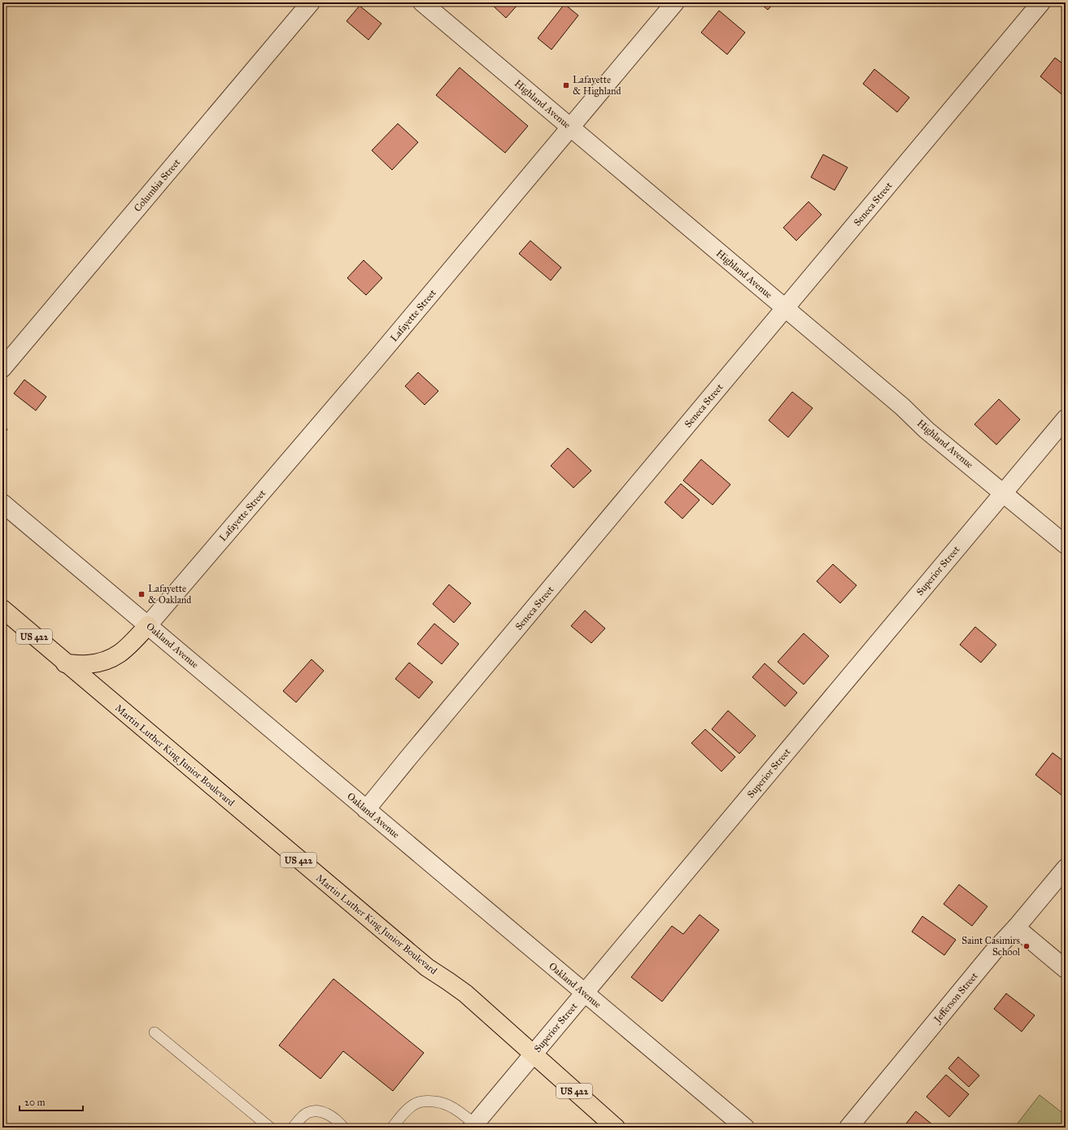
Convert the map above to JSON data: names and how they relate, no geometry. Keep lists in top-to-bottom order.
{
  "streets": {
    "main road": ["US 422", "Martin Luther King Junior Boulevard"],
    "street": [
      "Highland Avenue",
      "Columbia Street",
      "Seneca Street",
      "Lafayette Street",
      "Superior Street",
      "Oakland Avenue",
      "Jefferson Street"
    ]
  },
  "crossings": [
    ["Highland Avenue", "Seneca Street"],
    ["Highland Avenue", "Lafayette Street"],
    ["Highland Avenue", "Superior Street"],
    ["Seneca Street", "Oakland Avenue"],
    ["Lafayette Street", "Oakland Avenue"],
    ["Superior Street", "Oakland Avenue"],
    ["Superior Street", "Martin Luther King Junior Boulevard"]
  ],
  "places": {
    "transit": ["Lafayette & Highland", "Lafayette & Oakland"],
    "other": ["Saint Casimirs School"]
  },
  "scale_bar": "20 m"
}
